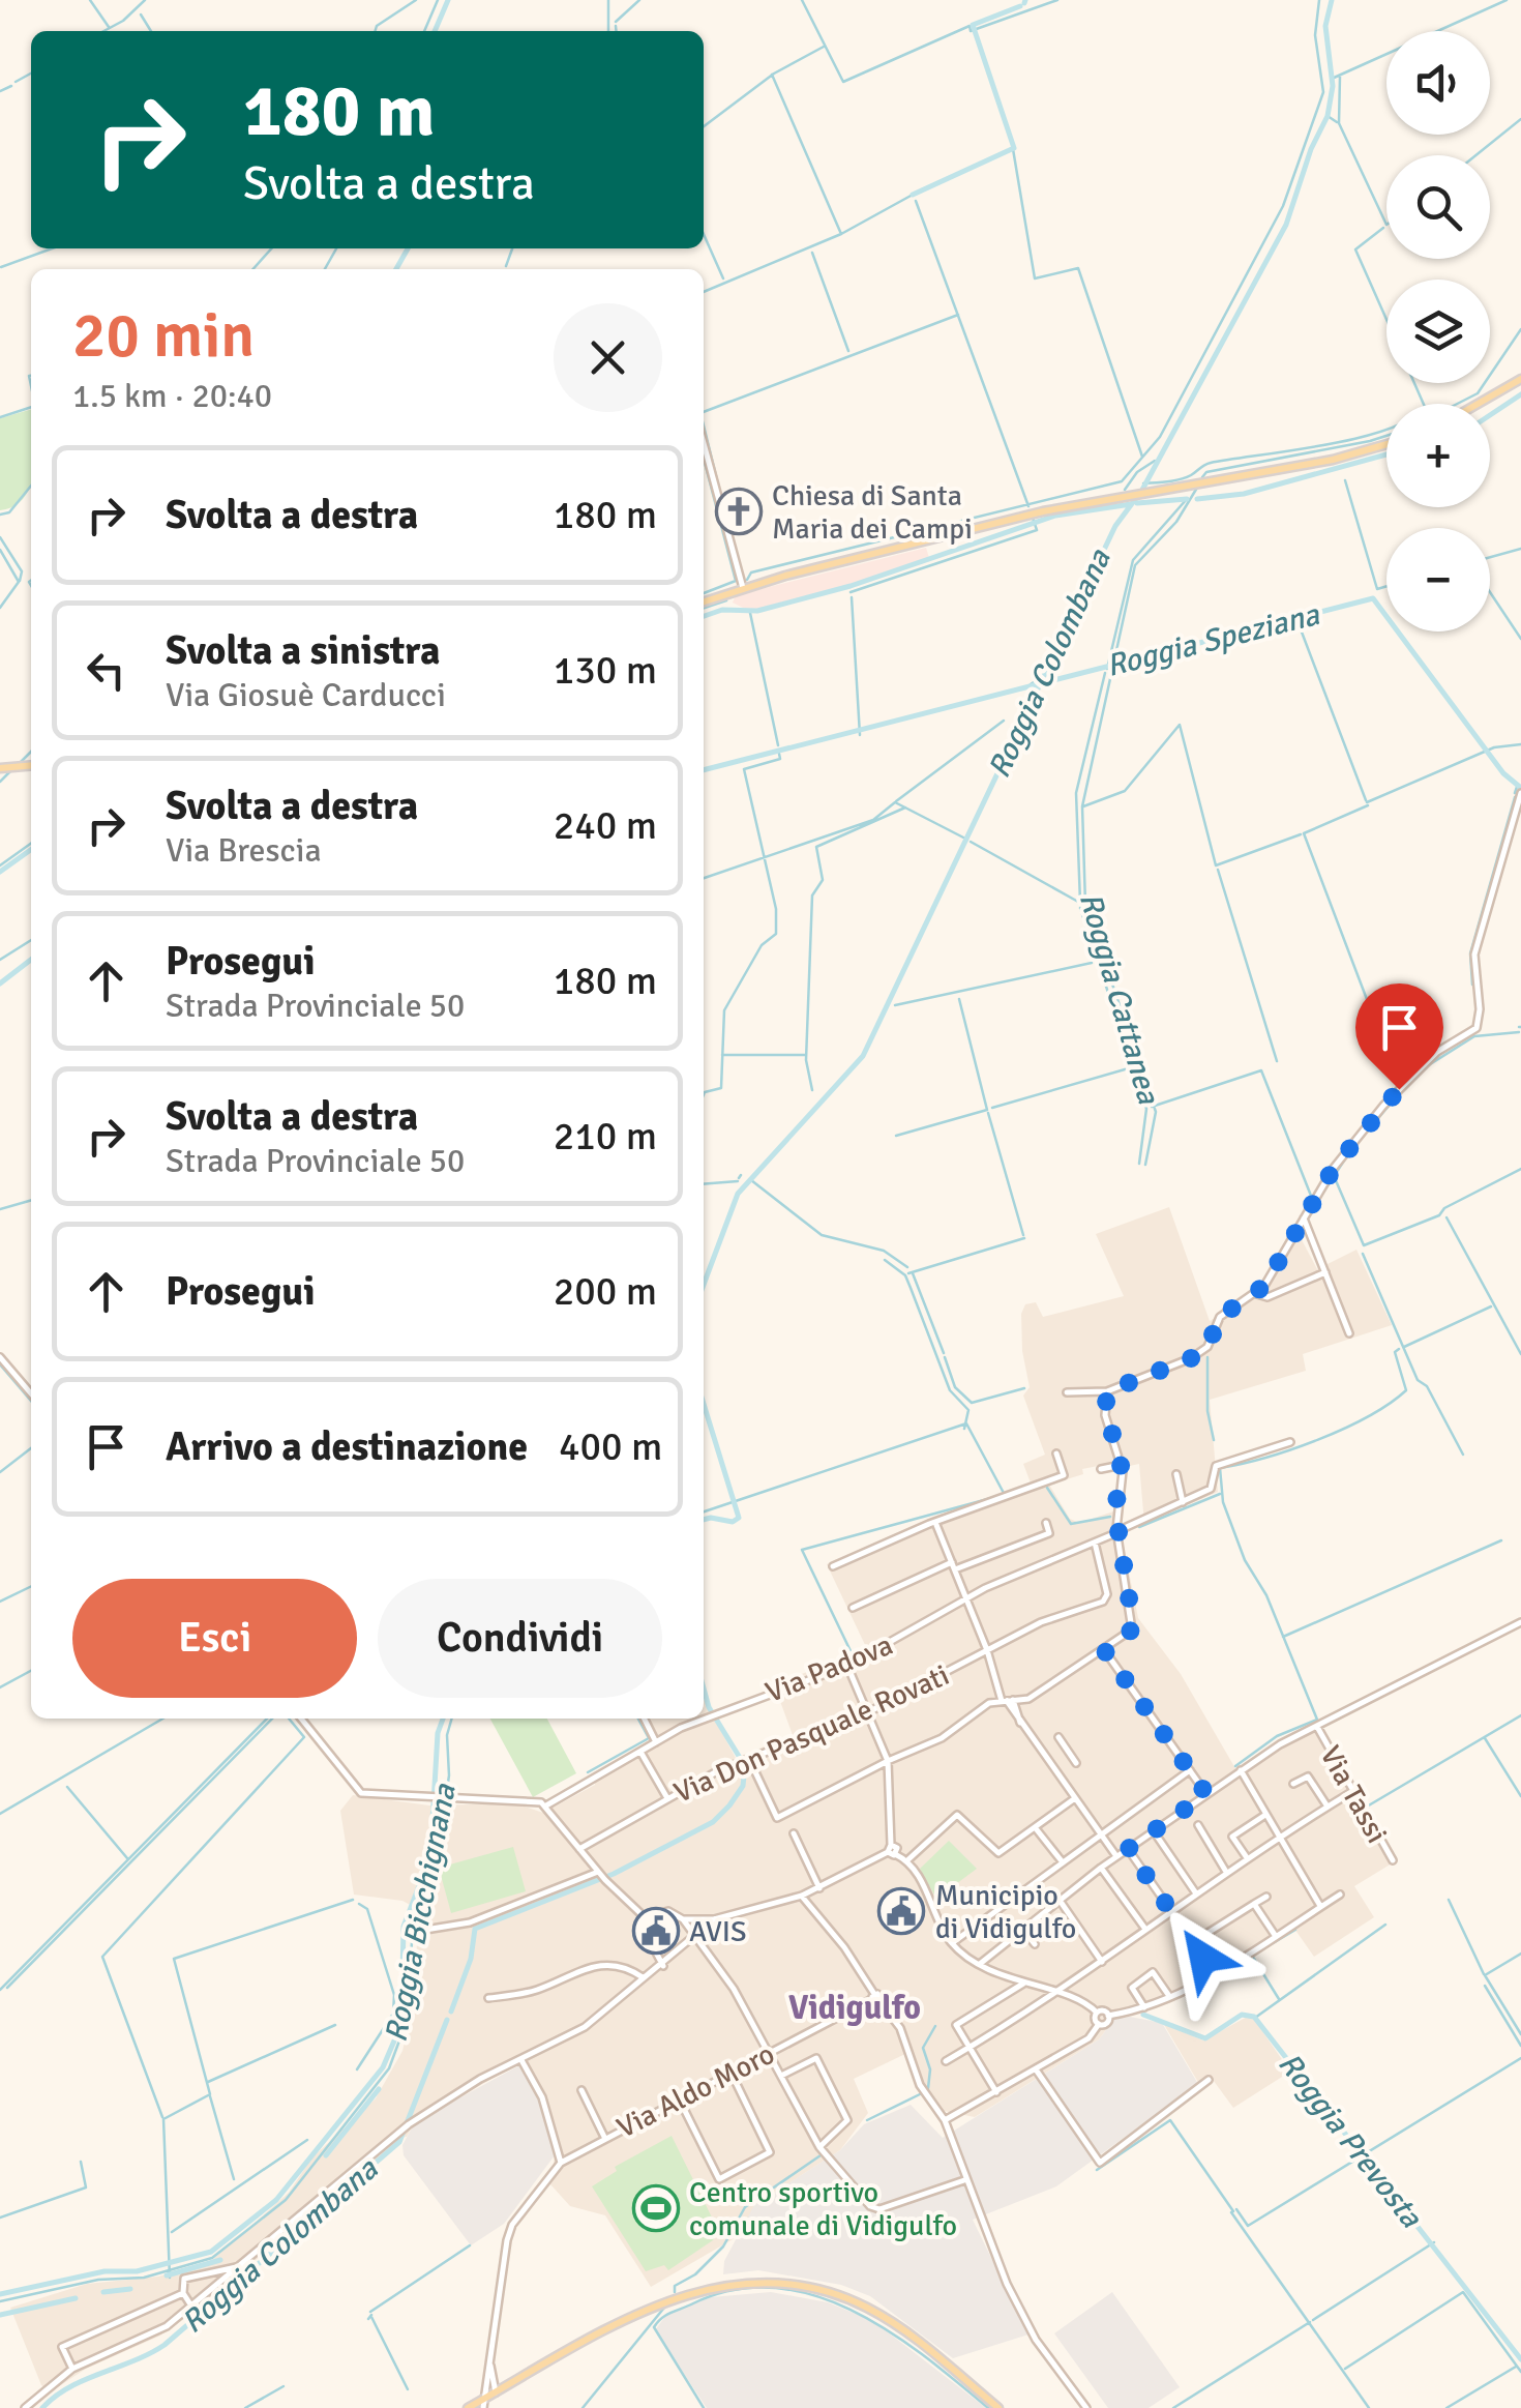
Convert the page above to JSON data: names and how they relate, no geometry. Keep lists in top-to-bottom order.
{
  "streets": {
    "street": [
      "Via Padova",
      "Via Don Pasquale Rovati",
      "Via Tassi",
      "Via Aldo Moro"
    ]
  },
  "crossings": [
    ["Via Padova", "Via Don Pasquale Rovati"]
  ],
  "districts": ["Vidigulfo"],
  "water": [
    "Roggia Speziana",
    "Roggia Colombana",
    "Roggia Cattanea",
    "Roggia Bicchignana",
    "Roggia Prevosta"
  ],
  "places": {
    "church": ["Chiesa di Santa Maria dei Campi"],
    "public building": ["Municipio di Vidigulfo", "AVIS"],
    "sports": ["Centro sportivo comunale di Vidigulfo"]
  },
  "page": {
    "map_buttons": ["+", "−"],
    "turn": ["180 m", "Svolta a destra"],
    "heading": ["20 min", "1.5 km · 20:40"],
    "list": [
      {
        "name": "Svolta a destra",
        "value": "180 m"
      },
      {
        "name": "Svolta a sinistra",
        "note": "Via Giosuè Carducci",
        "value": "130 m"
      },
      {
        "name": "Svolta a destra",
        "note": "Via Brescia",
        "value": "240 m"
      },
      {
        "name": "Prosegui",
        "note": "Strada Provinciale 50",
        "value": "180 m"
      },
      {
        "name": "Svolta a destra",
        "note": "Strada Provinciale 50",
        "value": "210 m"
      },
      {
        "name": "Prosegui",
        "value": "200 m"
      },
      {
        "name": "Arrivo a destinazione",
        "value": "400 m"
      }
    ],
    "buttons": ["Esci", "Condividi"]
  }
}
